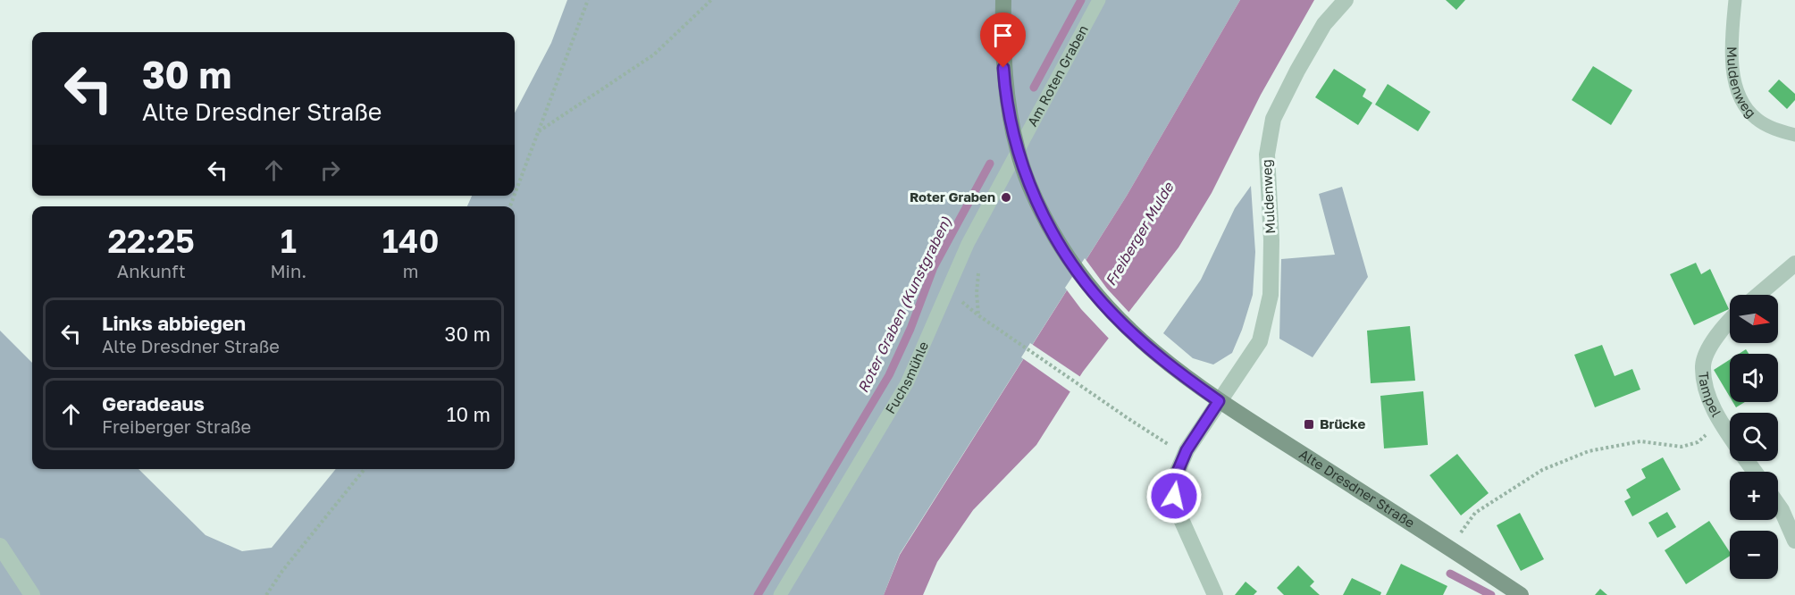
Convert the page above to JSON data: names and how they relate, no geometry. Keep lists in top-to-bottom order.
{
  "streets": {
    "street": ["Muldenweg", "Tampel", "Alte Dresdner Straße"],
    "lane": ["Am Roten Graben", "Fuchsmühle"]
  },
  "crossings": [
    ["Am Roten Graben", "Fuchsmühle"],
    ["Am Roten Graben", "Alte Dresdner Straße"],
    ["Muldenweg", "Alte Dresdner Straße"],
    ["Fuchsmühle", "Alte Dresdner Straße"]
  ],
  "water": ["Freiberger Mulde", "Roter Graben (Kunstgraben)"],
  "places": {
    "other": ["Roter Graben"],
    "transit": ["Brücke"]
  },
  "north": "right",
  "page": {
    "turn": ["30 m", "Alte Dresdner Straße"],
    "eta": [
      "22:25",
      "Ankunft",
      "1",
      "Min.",
      "140",
      "m"
    ],
    "map_buttons": ["+", "−"],
    "list": [
      {
        "name": "Links abbiegen",
        "note": "Alte Dresdner Straße",
        "value": "30 m"
      },
      {
        "name": "Geradeaus",
        "note": "Freiberger Straße",
        "value": "10 m"
      }
    ]
  }
}
